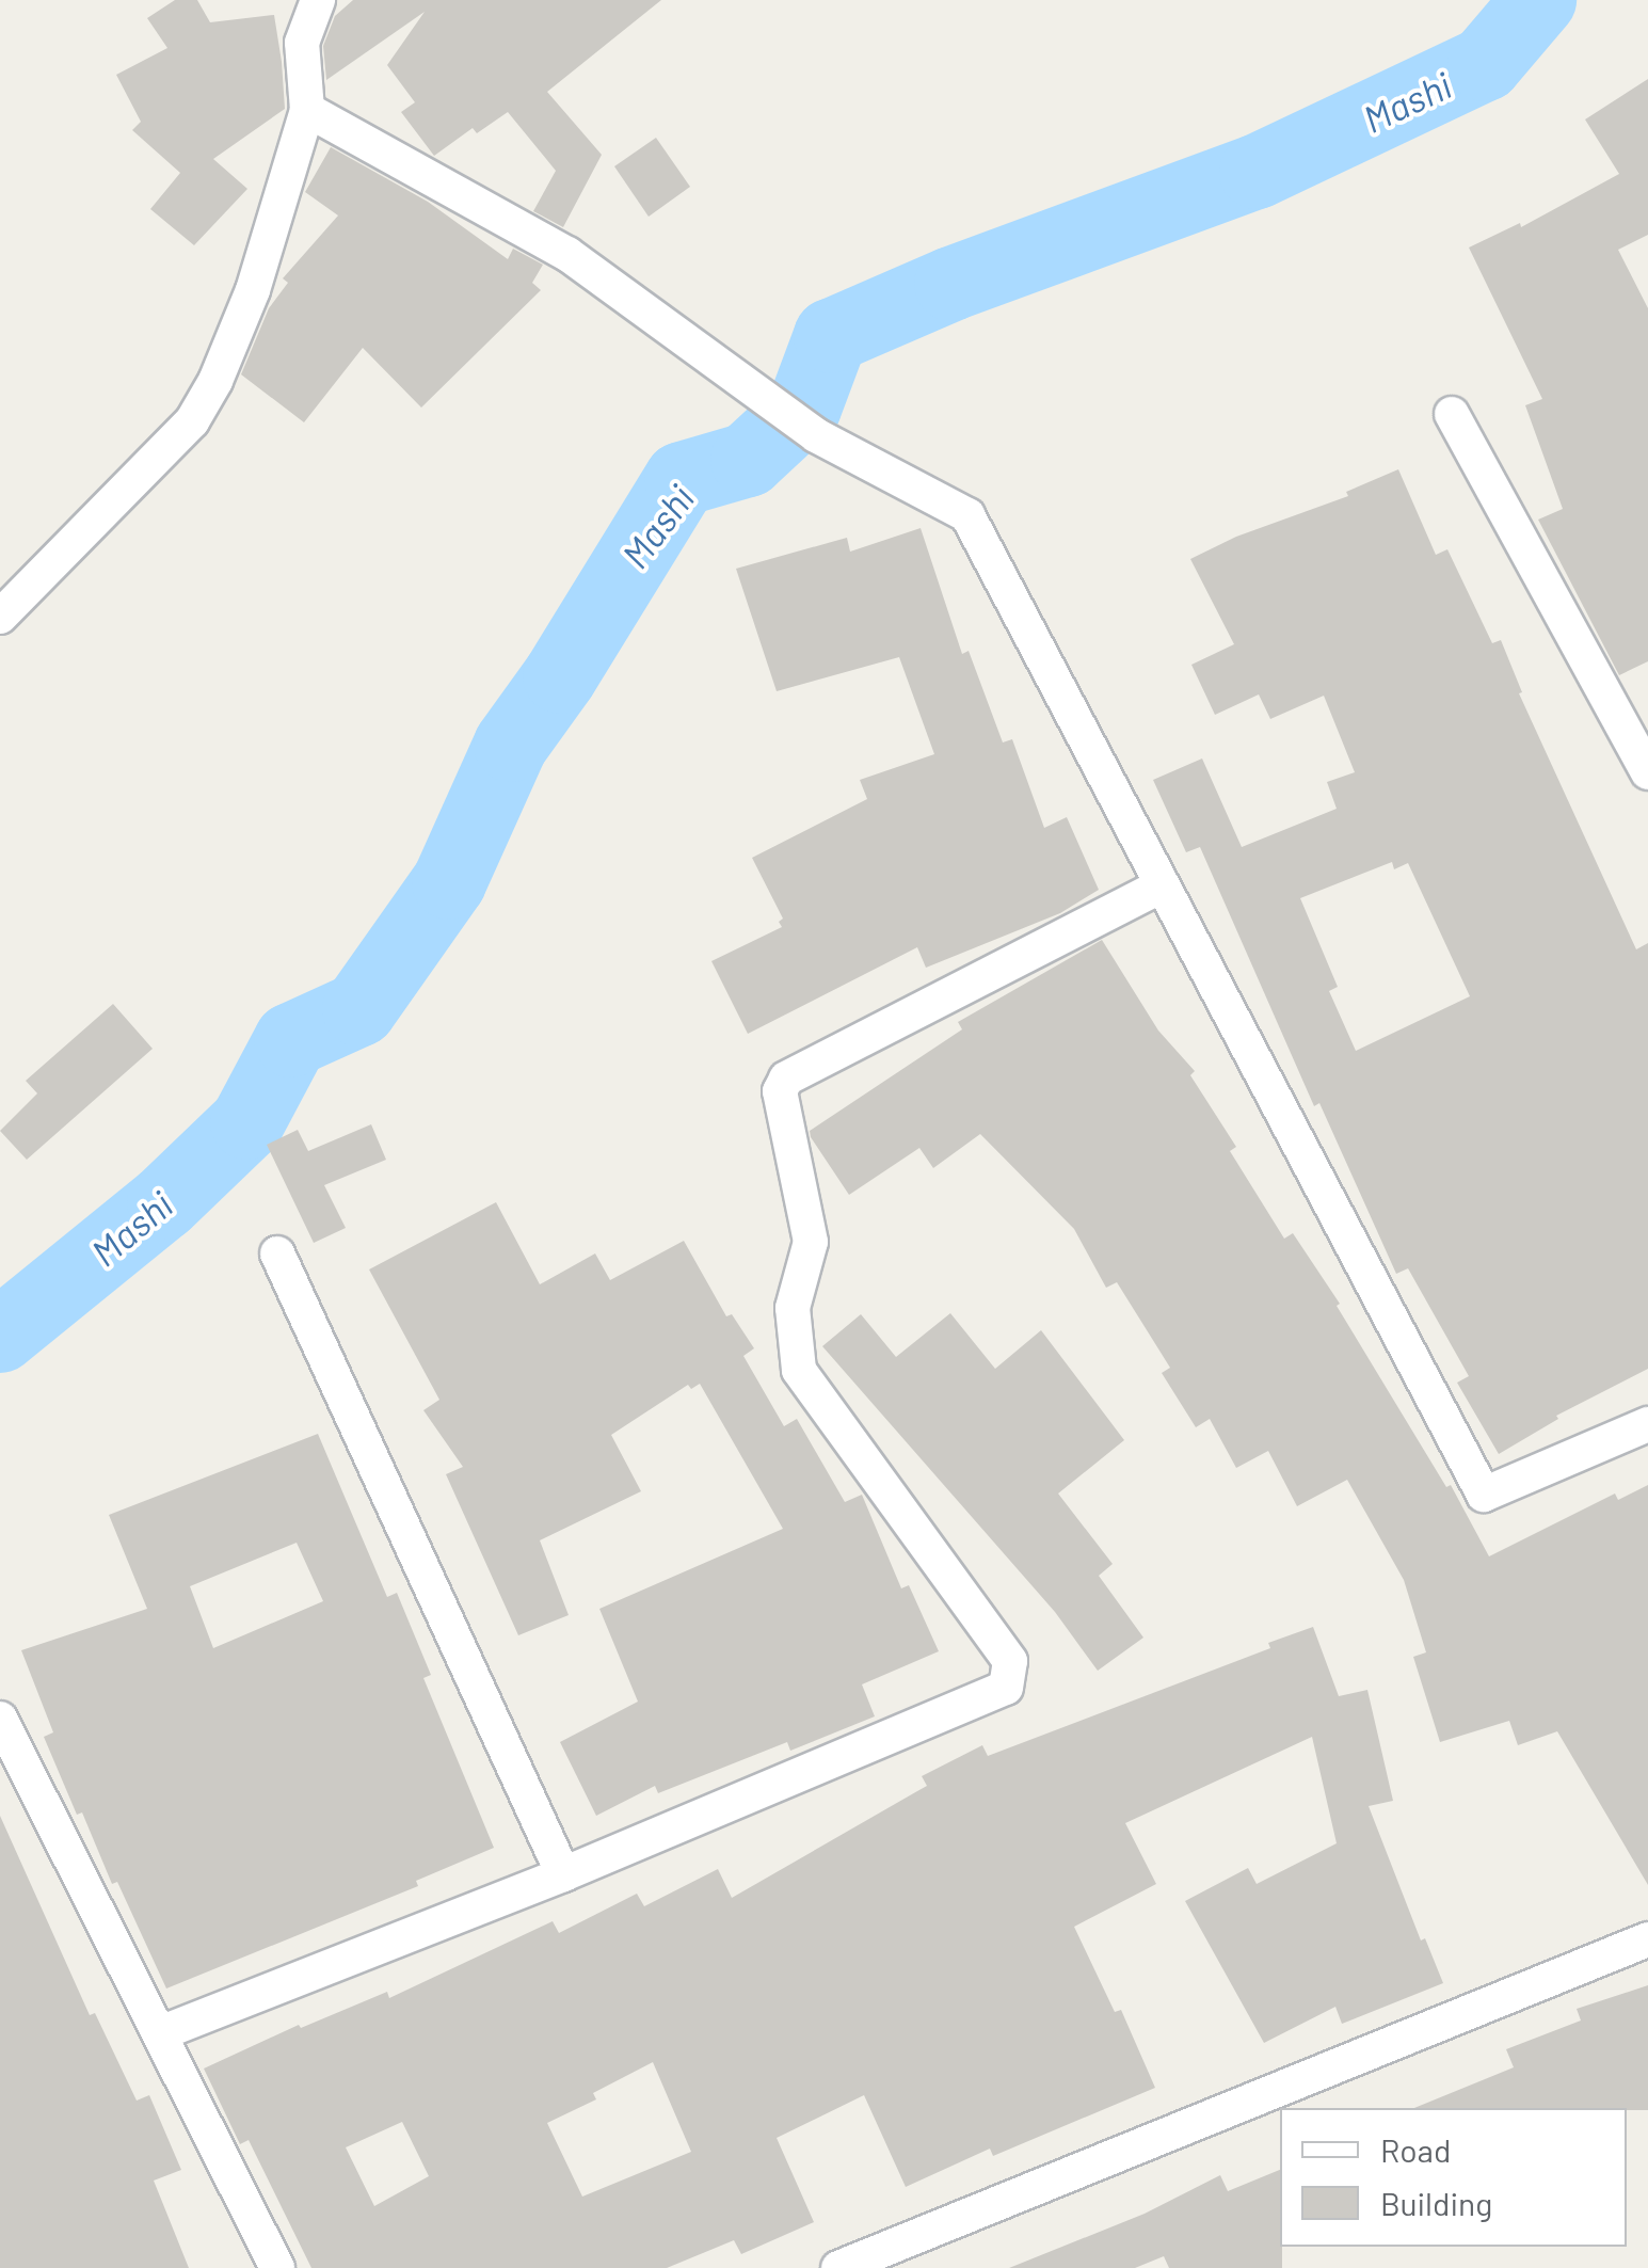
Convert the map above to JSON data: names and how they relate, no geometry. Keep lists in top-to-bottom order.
{
  "water": ["Mashi"],
  "legend": ["Road", "Building"]
}
